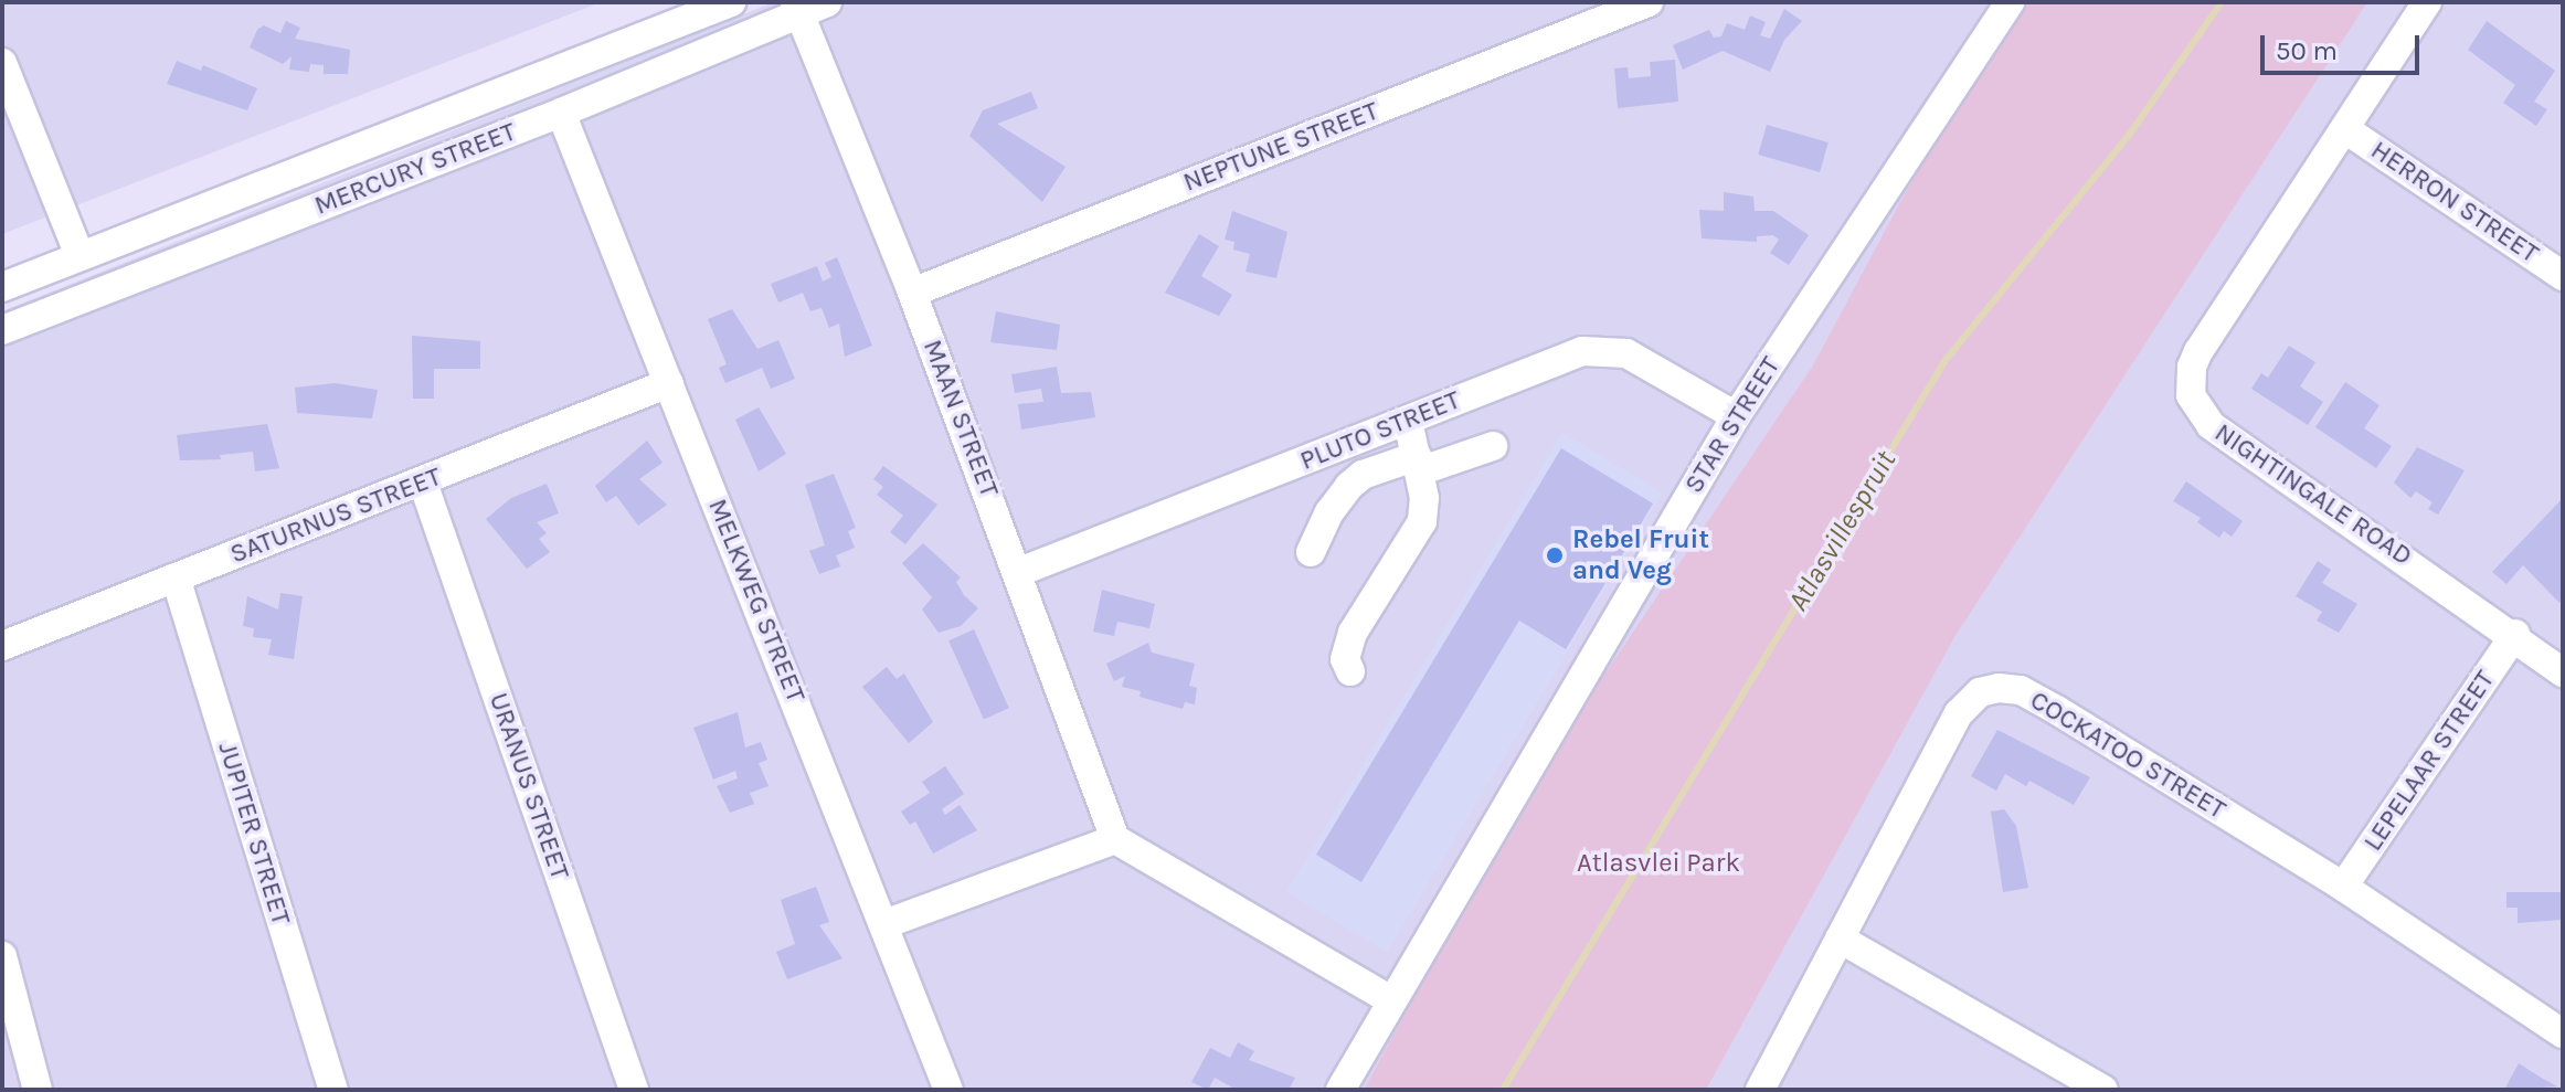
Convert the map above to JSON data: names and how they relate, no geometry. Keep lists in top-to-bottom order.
{
  "streets": {
    "street": [
      "NEPTUNE STREET",
      "MERCURY STREET",
      "HERRON STREET",
      "MAAN STREET",
      "STAR STREET",
      "PLUTO STREET",
      "NIGHTINGALE ROAD",
      "SATURNUS STREET",
      "MELKWEG STREET",
      "COCKATOO STREET",
      "LEPELAAR STREET",
      "URANUS STREET",
      "JUPITER STREET"
    ]
  },
  "crossings": [
    ["NEPTUNE STREET", "MAAN STREET"],
    ["MERCURY STREET", "MAAN STREET"],
    ["MERCURY STREET", "MELKWEG STREET"],
    ["HERRON STREET", "NIGHTINGALE ROAD"],
    ["MAAN STREET", "PLUTO STREET"],
    ["STAR STREET", "PLUTO STREET"],
    ["NIGHTINGALE ROAD", "LEPELAAR STREET"],
    ["SATURNUS STREET", "MELKWEG STREET"],
    ["SATURNUS STREET", "URANUS STREET"],
    ["SATURNUS STREET", "JUPITER STREET"],
    ["COCKATOO STREET", "LEPELAAR STREET"]
  ],
  "water": ["Atlasvillespruit"],
  "parks": ["Atlasvlei Park"],
  "places": ["Rebel Fruit and Veg"],
  "scale_bar": "50 m"
}
